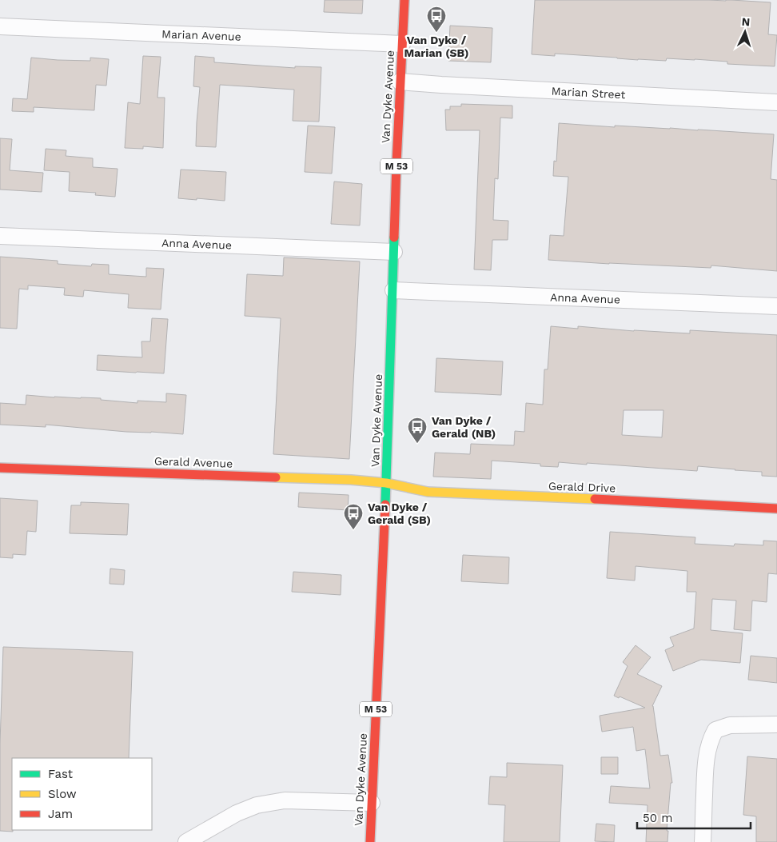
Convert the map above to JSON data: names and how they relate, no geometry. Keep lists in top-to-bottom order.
{
  "streets": {
    "main road": [
      "Van Dyke Avenue",
      "M 53",
      "Gerald Avenue",
      "Gerald Drive"
    ],
    "street": ["Marian Avenue", "Marian Street", "Anna Avenue"]
  },
  "crossings": [
    ["Marian Avenue", "Van Dyke Avenue"],
    ["Marian Street", "Van Dyke Avenue"],
    ["Van Dyke Avenue", "Anna Avenue"],
    ["Van Dyke Avenue", "Gerald Avenue"],
    ["Van Dyke Avenue", "Gerald Drive"],
    ["Gerald Avenue", "Gerald Drive"]
  ],
  "places": {
    "bus stop": ["Van Dyke / Marian (SB)", "Van Dyke / Gerald (NB)", "Van Dyke / Gerald (SB)"]
  },
  "legend": ["Fast", "Slow", "Jam"],
  "scale_bar": "50 m",
  "north": "top"
}
